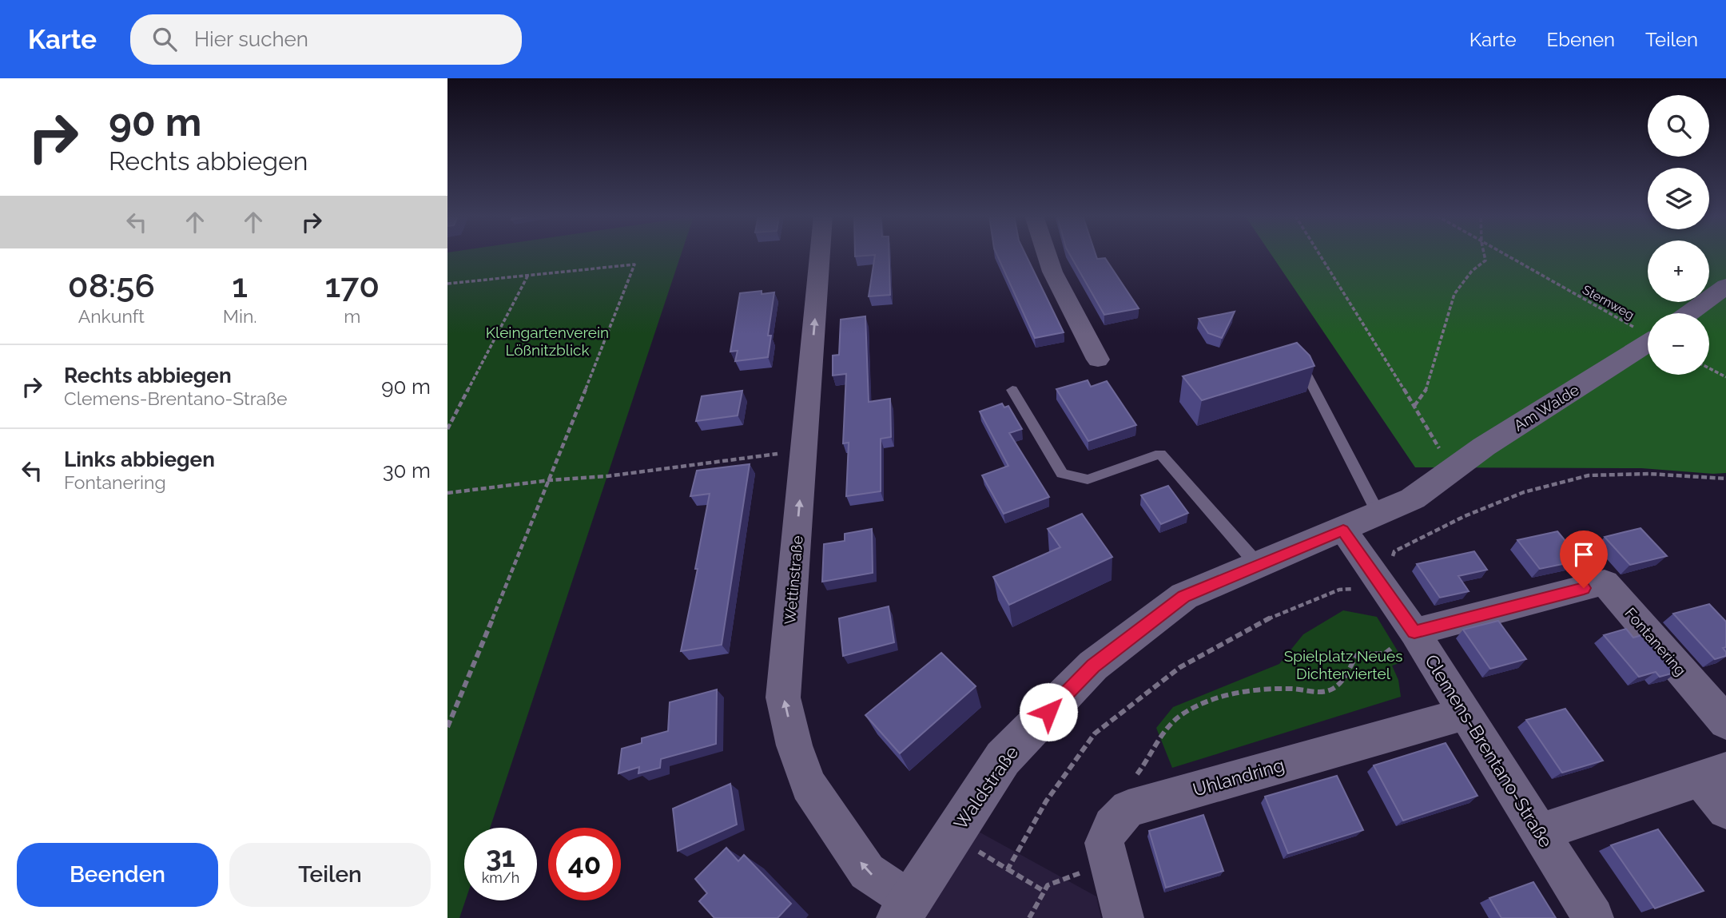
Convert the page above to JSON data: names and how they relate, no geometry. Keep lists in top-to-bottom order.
{
  "streets": {
    "street": [
      "Am Walde",
      "Wettinstraße",
      "Fontanering",
      "Clemens-Brentano-Straße",
      "Uhlandring",
      "Waldstraße"
    ],
    "path": ["Sternweg"]
  },
  "crossings": [
    ["Am Walde", "Waldstraße"],
    ["Wettinstraße", "Waldstraße"],
    ["Fontanering", "Clemens-Brentano-Straße"],
    ["Clemens-Brentano-Straße", "Uhlandring"],
    ["Clemens-Brentano-Straße", "Waldstraße"]
  ],
  "one_way": ["Wettinstraße"],
  "parks": ["Kleingartenverein Lößnitzblick", "Spielplatz Neues Dichterviertel"],
  "page": {
    "header": "Karte",
    "search": "Hier suchen",
    "nav": ["Karte", "Ebenen", "Teilen"],
    "turn": ["90 m", "Rechts abbiegen"],
    "map_buttons": ["+", "−"],
    "eta": [
      "08:56",
      "Ankunft",
      "1",
      "Min.",
      "170",
      "m"
    ],
    "list": [
      {
        "name": "Rechts abbiegen",
        "note": "Clemens-Brentano-Straße",
        "value": "90 m"
      },
      {
        "name": "Links abbiegen",
        "note": "Fontanering",
        "value": "30 m"
      }
    ],
    "speed": "31 km/h",
    "limit": "40",
    "buttons": ["Beenden", "Teilen"]
  }
}
